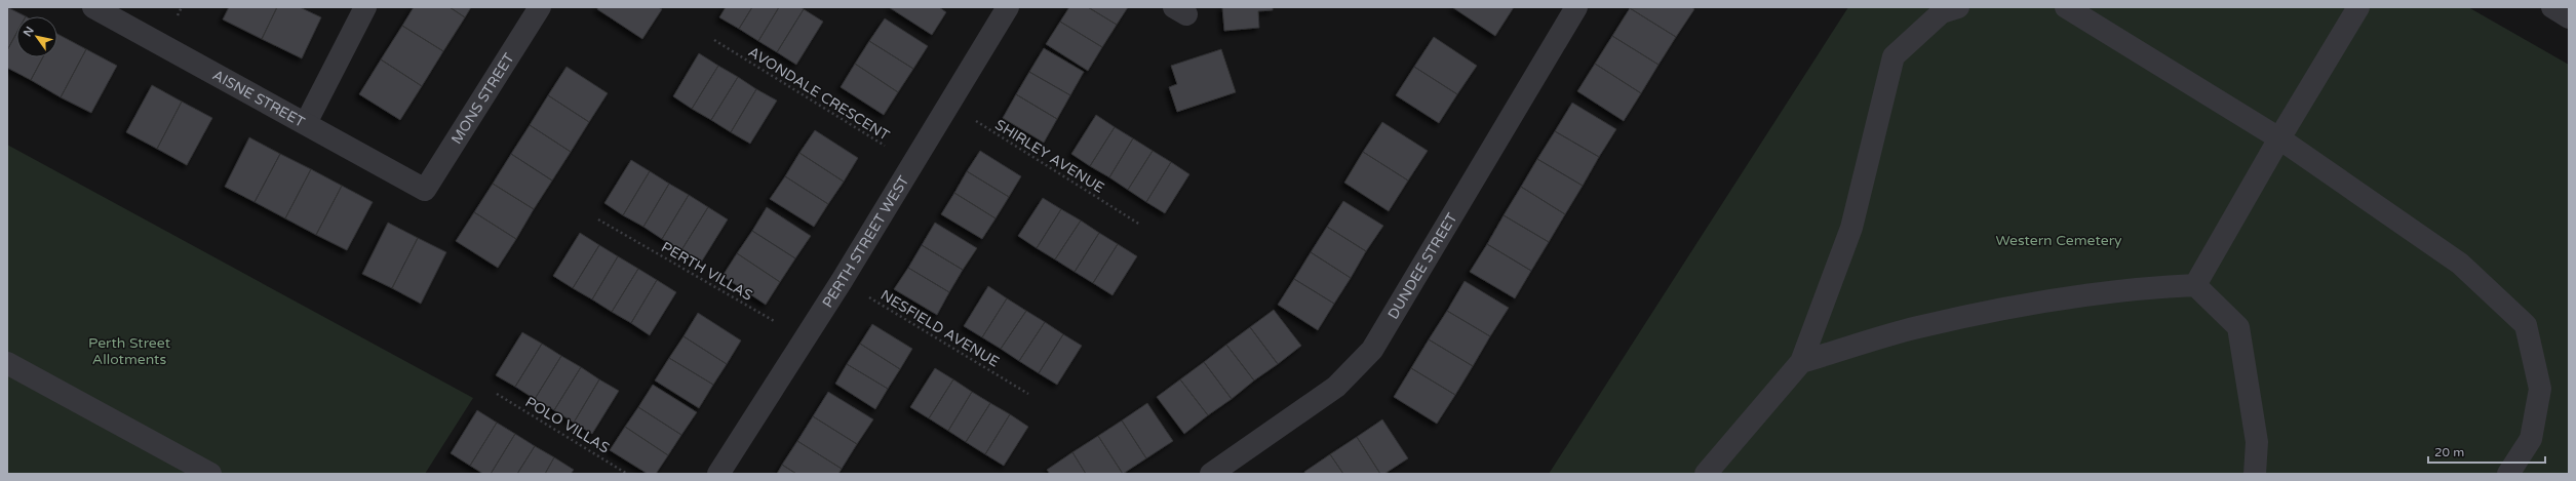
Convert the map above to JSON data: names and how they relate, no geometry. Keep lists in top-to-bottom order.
{
  "streets": {
    "street": [
      "AISNE STREET",
      "MONS STREET",
      "PERTH STREET WEST",
      "DUNDEE STREET"
    ],
    "path": [
      "AVONDALE CRESCENT",
      "SHIRLEY AVENUE",
      "PERTH VILLAS",
      "NESFIELD AVENUE",
      "POLO VILLAS"
    ]
  },
  "crossings": [
    ["AVONDALE CRESCENT", "PERTH STREET WEST"],
    ["AISNE STREET", "MONS STREET"],
    ["SHIRLEY AVENUE", "PERTH STREET WEST"],
    ["PERTH STREET WEST", "PERTH VILLAS"],
    ["PERTH STREET WEST", "NESFIELD AVENUE"]
  ],
  "parks": ["Western Cemetery", "Perth Street Allotments"],
  "scale_bar": "20 m",
  "north": "top left"
}
